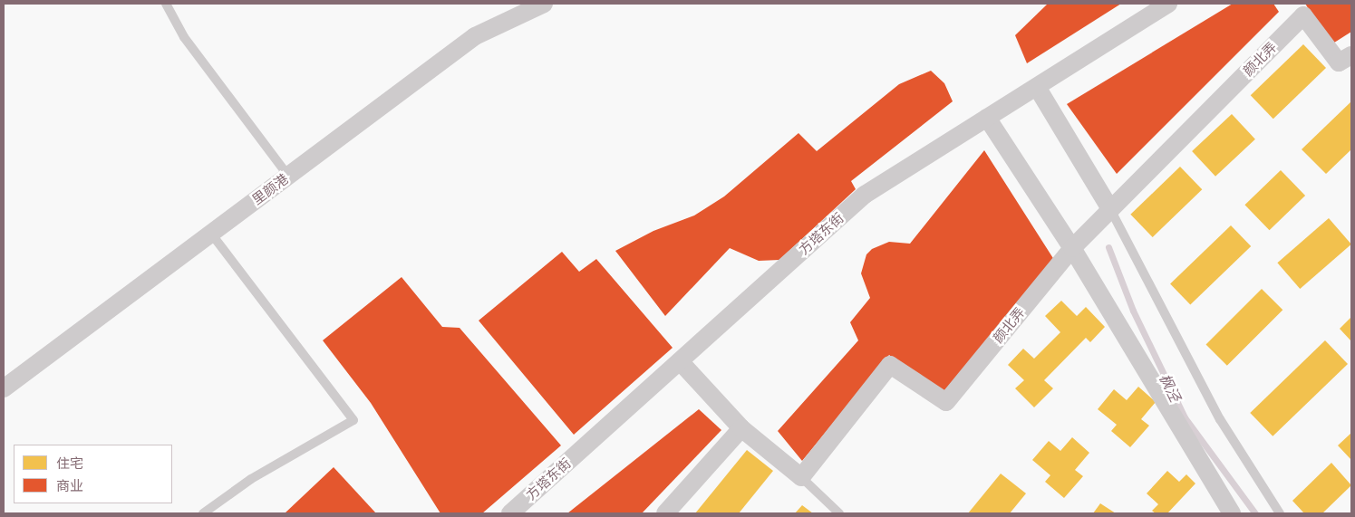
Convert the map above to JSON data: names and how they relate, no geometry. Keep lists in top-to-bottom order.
{
  "streets": {
    "street": ["颜北弄", "里颜港", "方塔东街"]
  },
  "water": ["枫泾"],
  "legend": ["住宅", "商业"]
}
